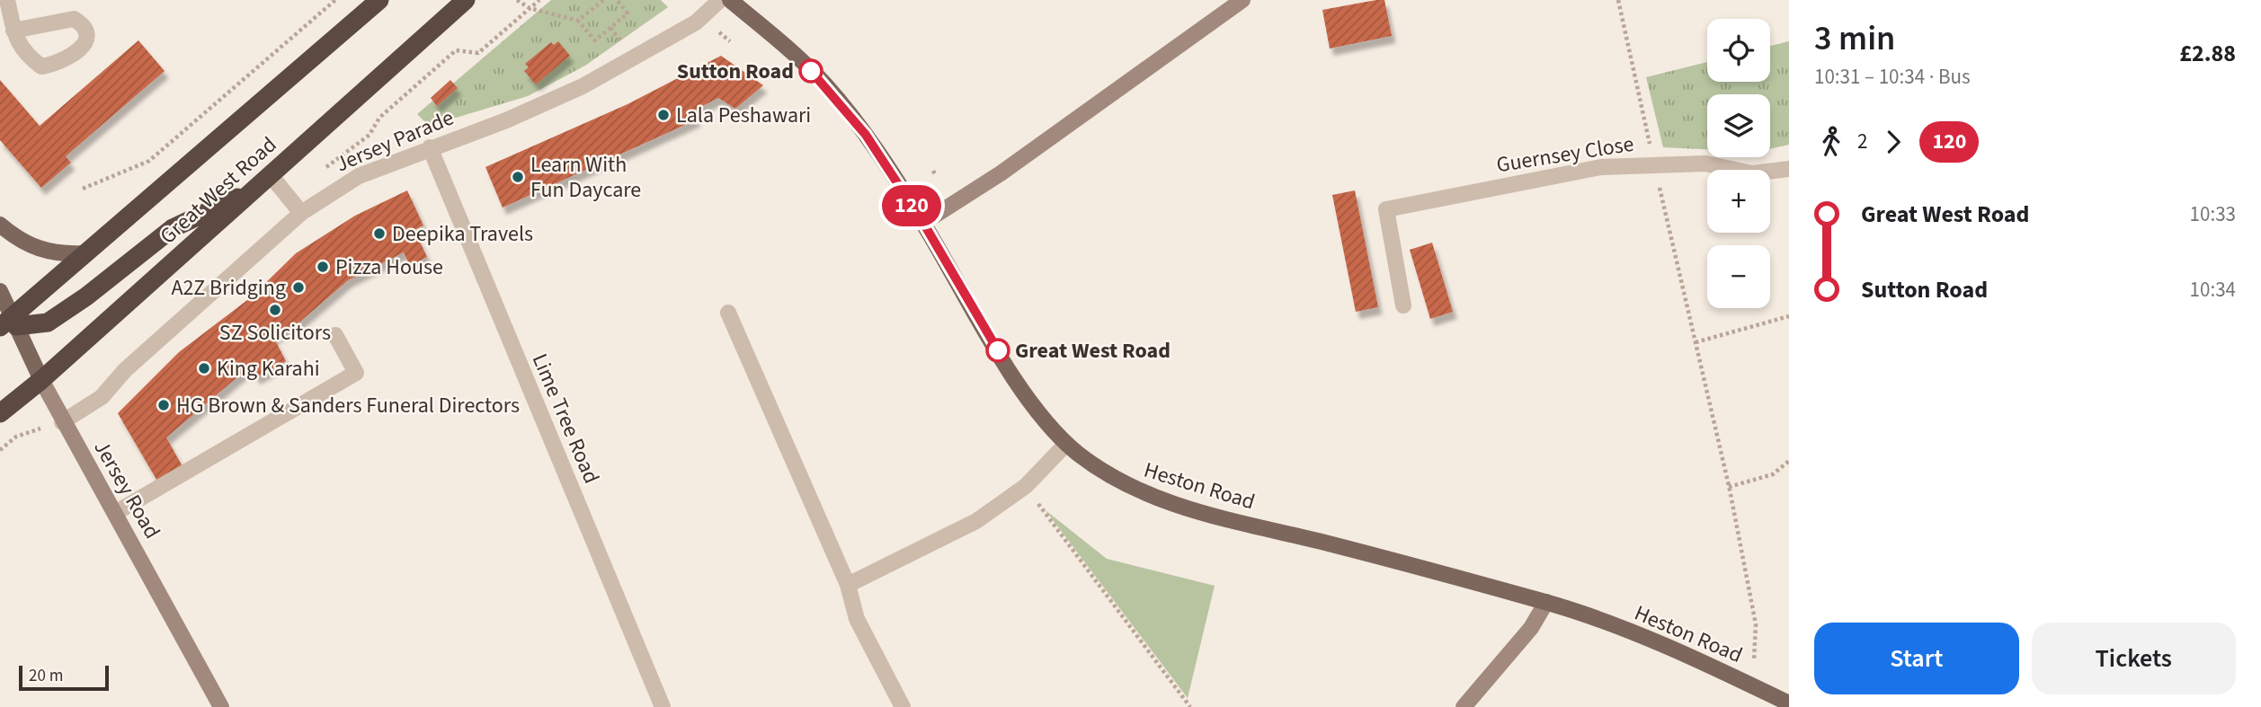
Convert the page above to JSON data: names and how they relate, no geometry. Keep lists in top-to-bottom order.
{
  "streets": {
    "highway": ["Great West Road"],
    "main road": ["Heston Road", "Jersey Road"],
    "street": ["Jersey Parade", "Guernsey Close", "Lime Tree Road"]
  },
  "crossings": [
    ["Jersey Parade", "Lime Tree Road"],
    ["Jersey Parade", "Jersey Road"],
    ["Great West Road", "Jersey Road"]
  ],
  "places": [
    "Sutton Road",
    "Lala Peshawari",
    "Learn With Fun Daycare",
    "Deepika Travels",
    "Pizza House",
    "A2Z Bridging",
    "SZ Solicitors",
    "Great West Road",
    "King Karahi",
    "HG Brown & Sanders Funeral Directors"
  ],
  "lines": ["bus line 120"],
  "scale_bar": "20 m",
  "page": {
    "on_map": "120",
    "heading": ["3 min", "10:31 – 10:34 · Bus", "£2.88"],
    "map_buttons": ["+", "−"],
    "legs": ["2", "120"],
    "list": [
      {
        "name": "Great West Road",
        "value": "10:33"
      },
      {
        "name": "Sutton Road",
        "value": "10:34"
      }
    ],
    "buttons": ["Start", "Tickets"],
    "scale": "20 m"
  }
}
